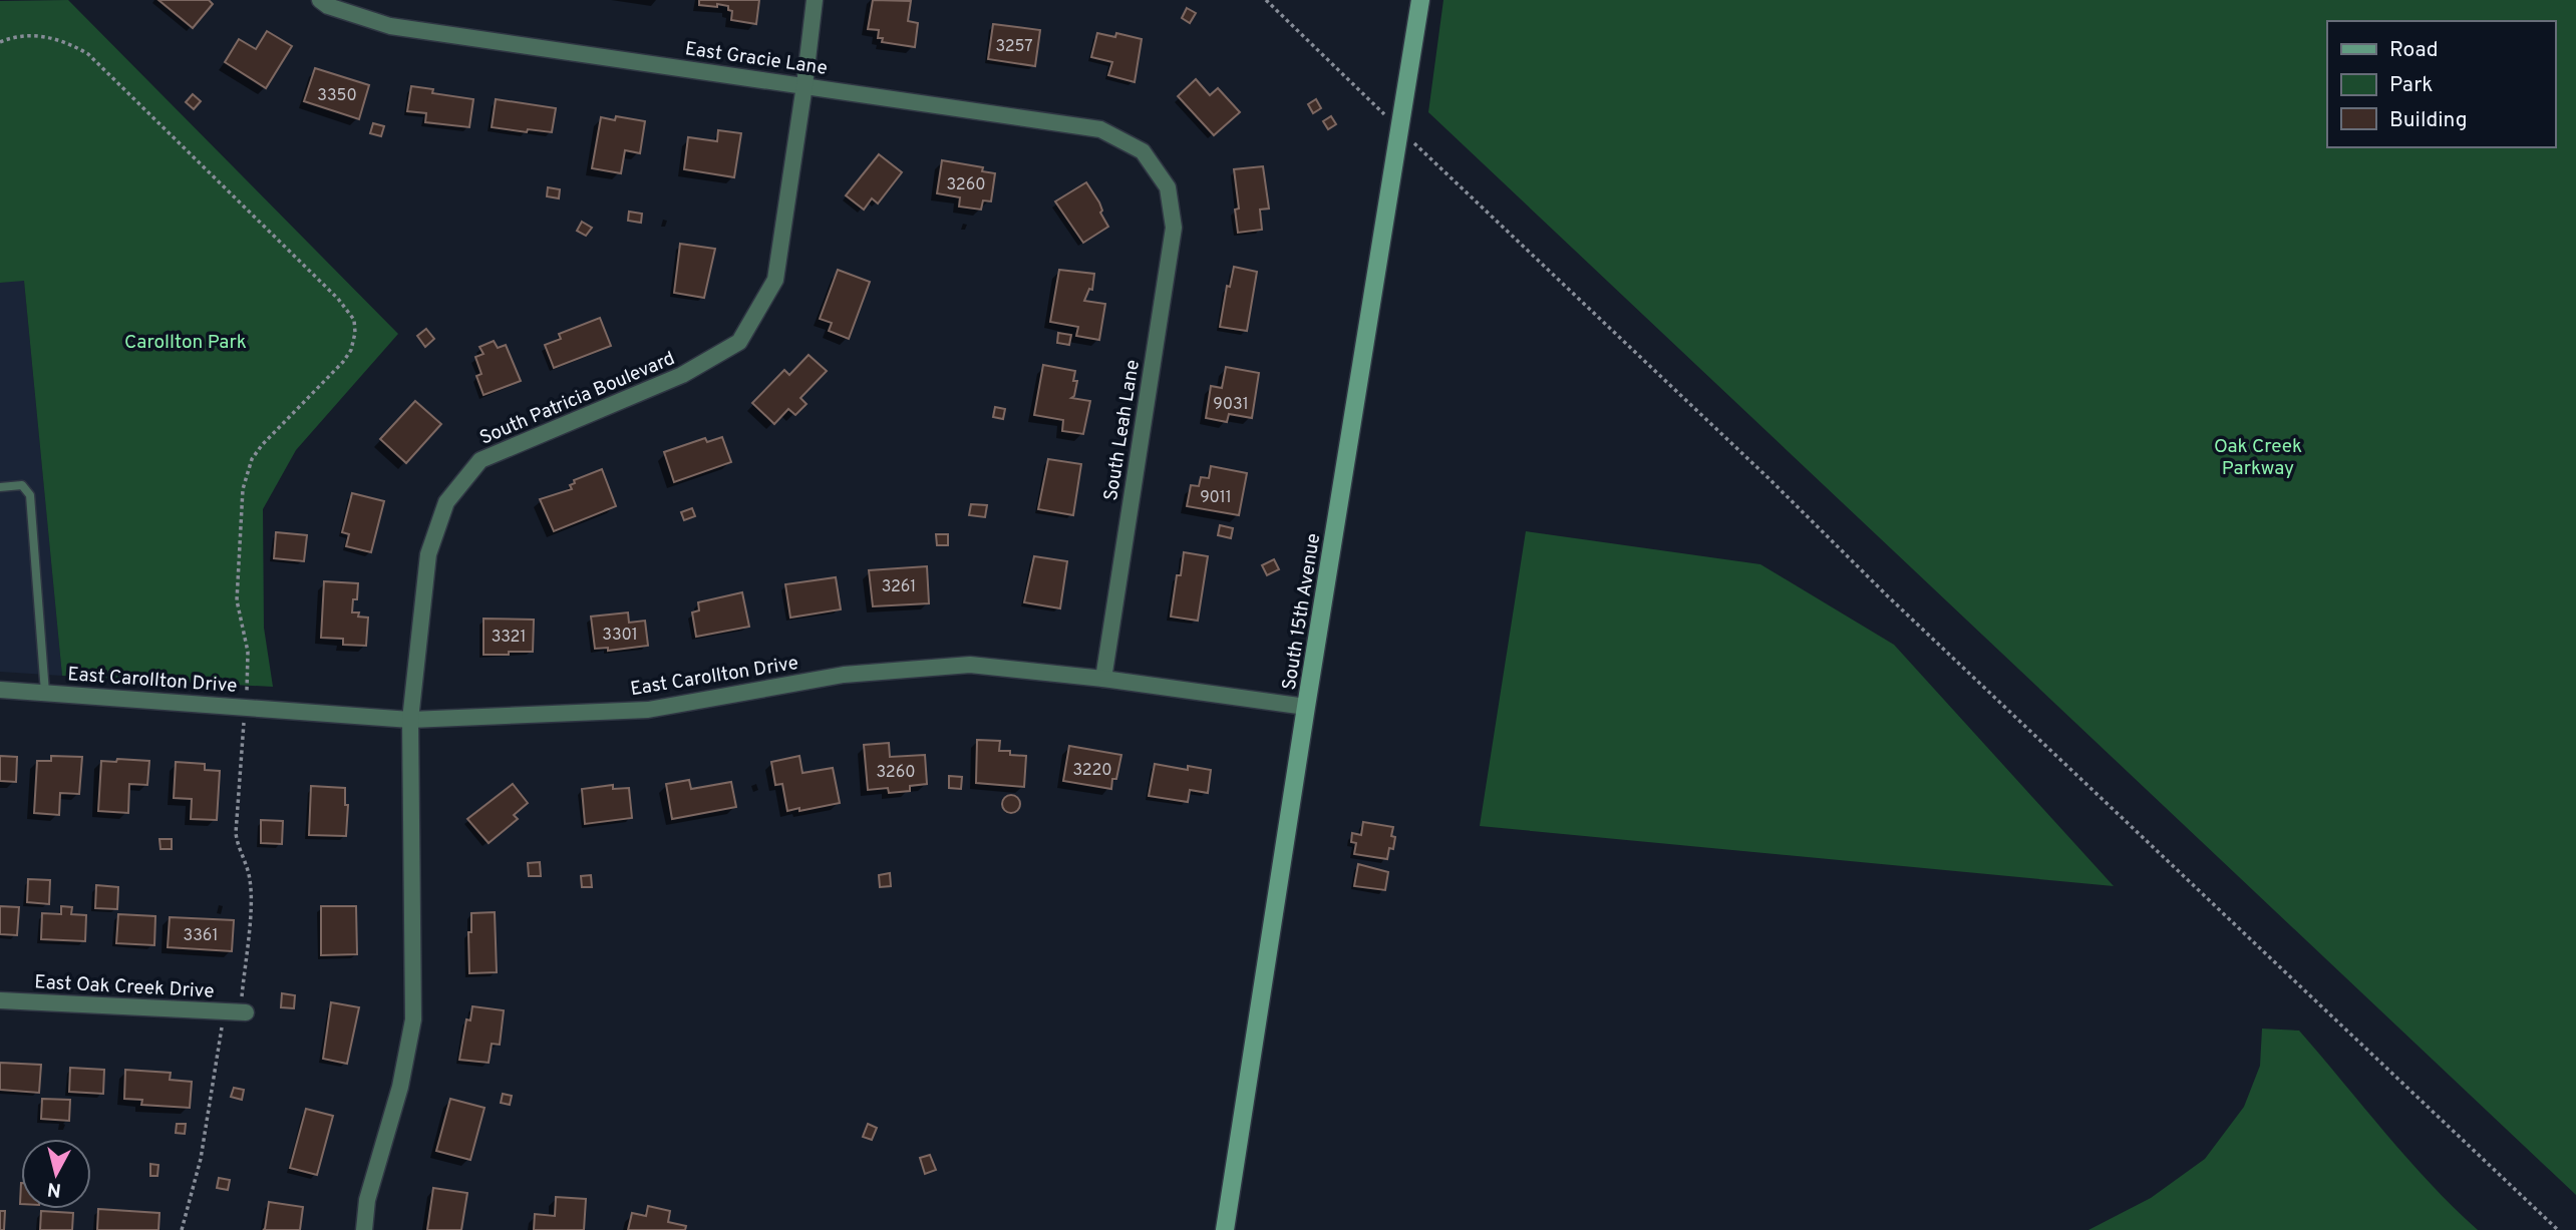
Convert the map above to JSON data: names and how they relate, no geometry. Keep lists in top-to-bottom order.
{
  "streets": {
    "street": [
      "East Gracie Lane",
      "South Patricia Boulevard",
      "South Leah Lane",
      "South 15th Avenue",
      "East Carollton Drive",
      "East Oak Creek Drive"
    ]
  },
  "crossings": [
    ["East Gracie Lane", "South Patricia Boulevard"],
    ["East Gracie Lane", "South Leah Lane"],
    ["South Patricia Boulevard", "East Carollton Drive"],
    ["South Leah Lane", "East Carollton Drive"],
    ["South 15th Avenue", "East Carollton Drive"]
  ],
  "parks": ["Carollton Park", "Oak Creek Parkway"],
  "house_numbers": [
    "3257",
    "3350",
    "3260",
    "9031",
    "9011",
    "3261",
    "3301",
    "3321",
    "3220",
    "3260",
    "3361"
  ],
  "legend": ["Road", "Park", "Building"],
  "north": "bottom"
}
